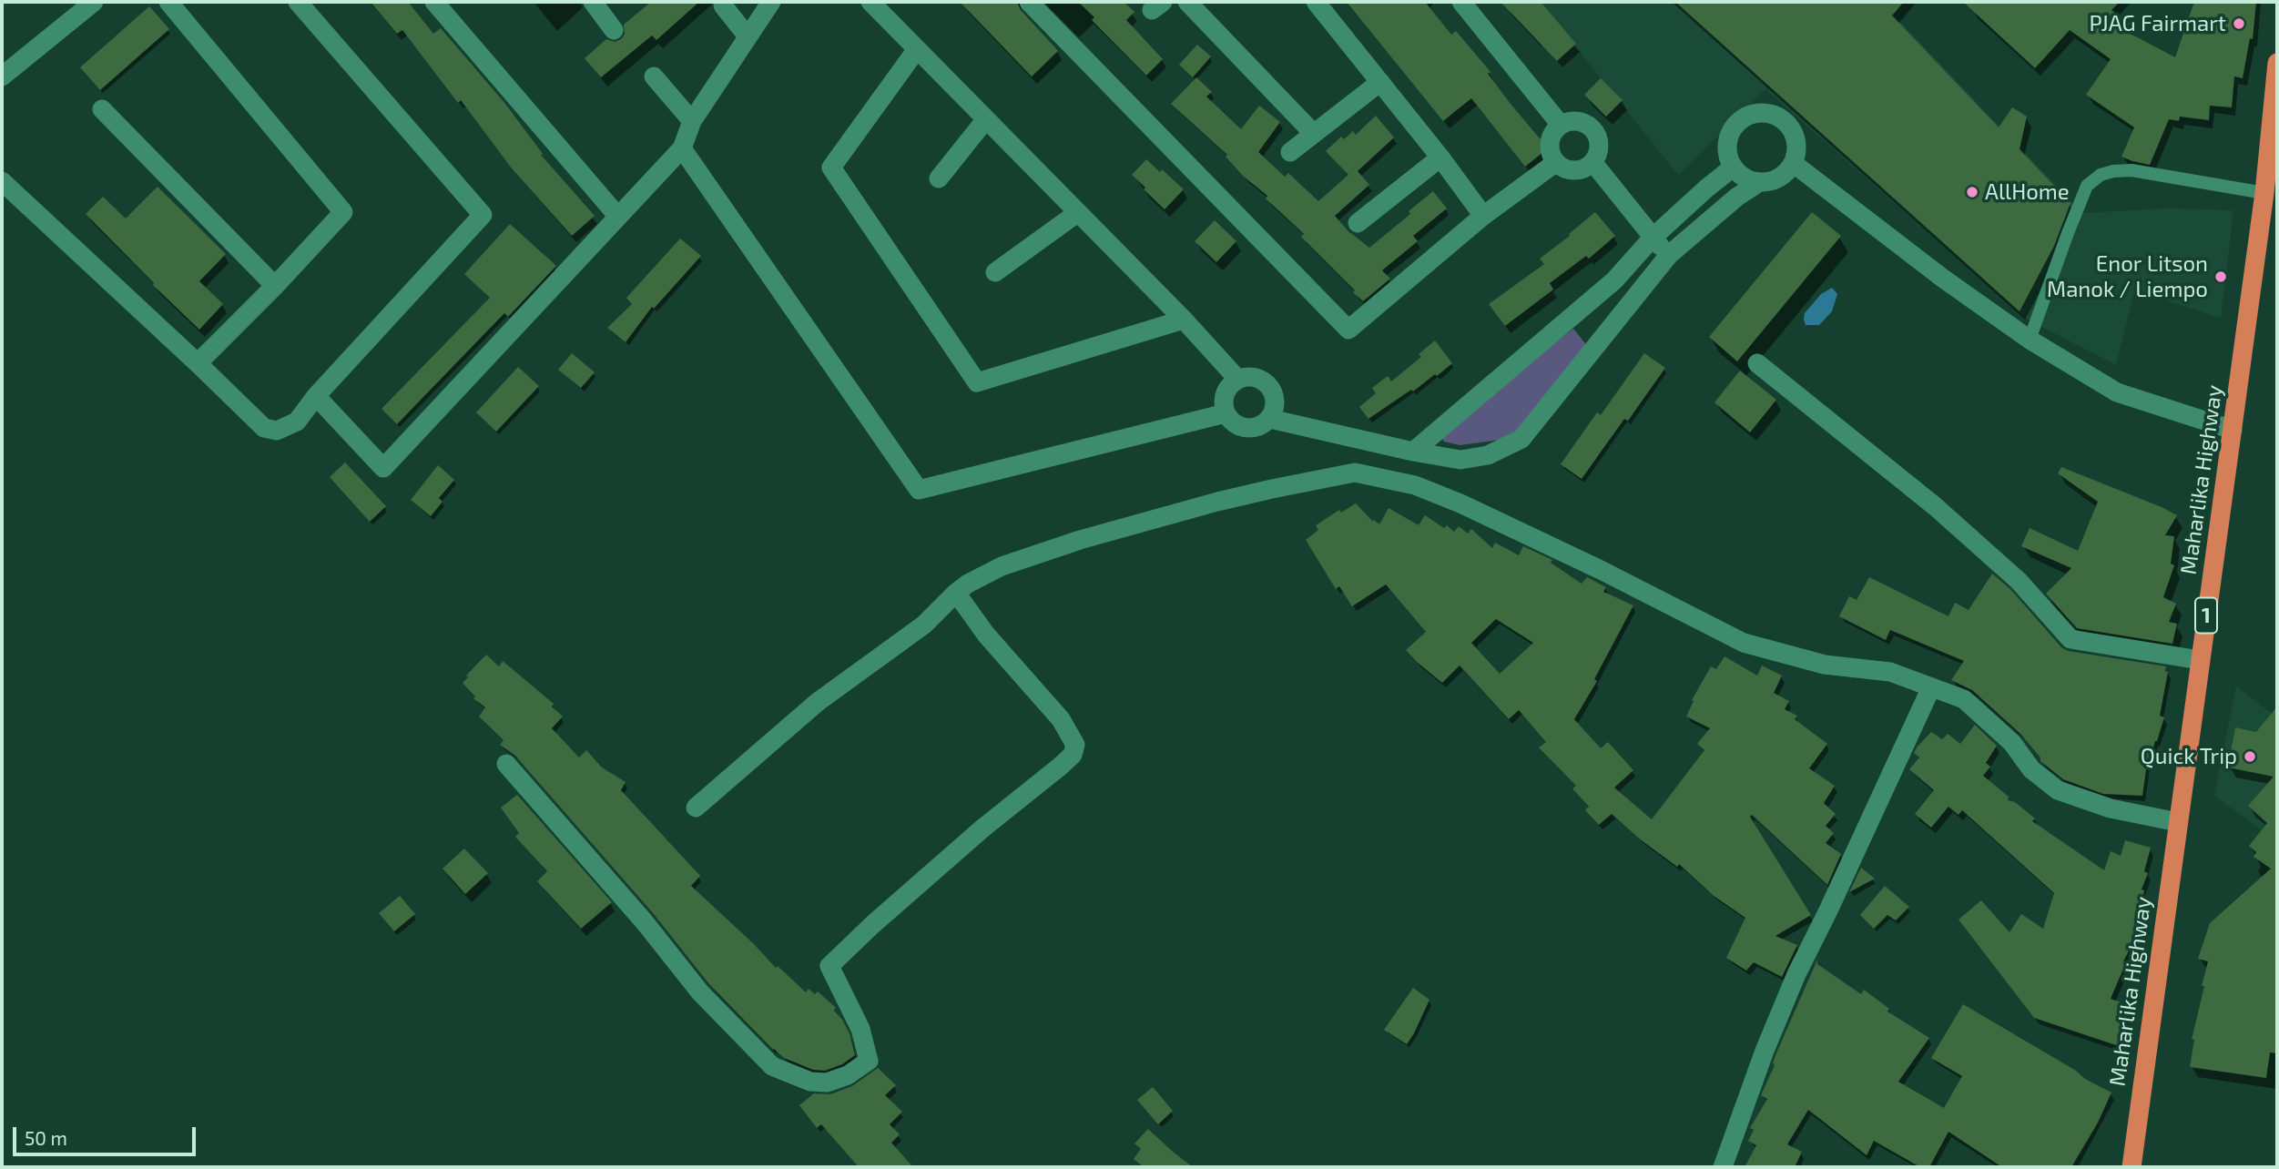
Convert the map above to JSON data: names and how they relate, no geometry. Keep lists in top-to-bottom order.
{
  "streets": {
    "highway": ["Maharlika Highway", "1"]
  },
  "places": [
    "PJAG Fairmart",
    "AllHome",
    "Enor Litson Manok / Liempo",
    "Quick Trip"
  ],
  "scale_bar": "50 m"
}
